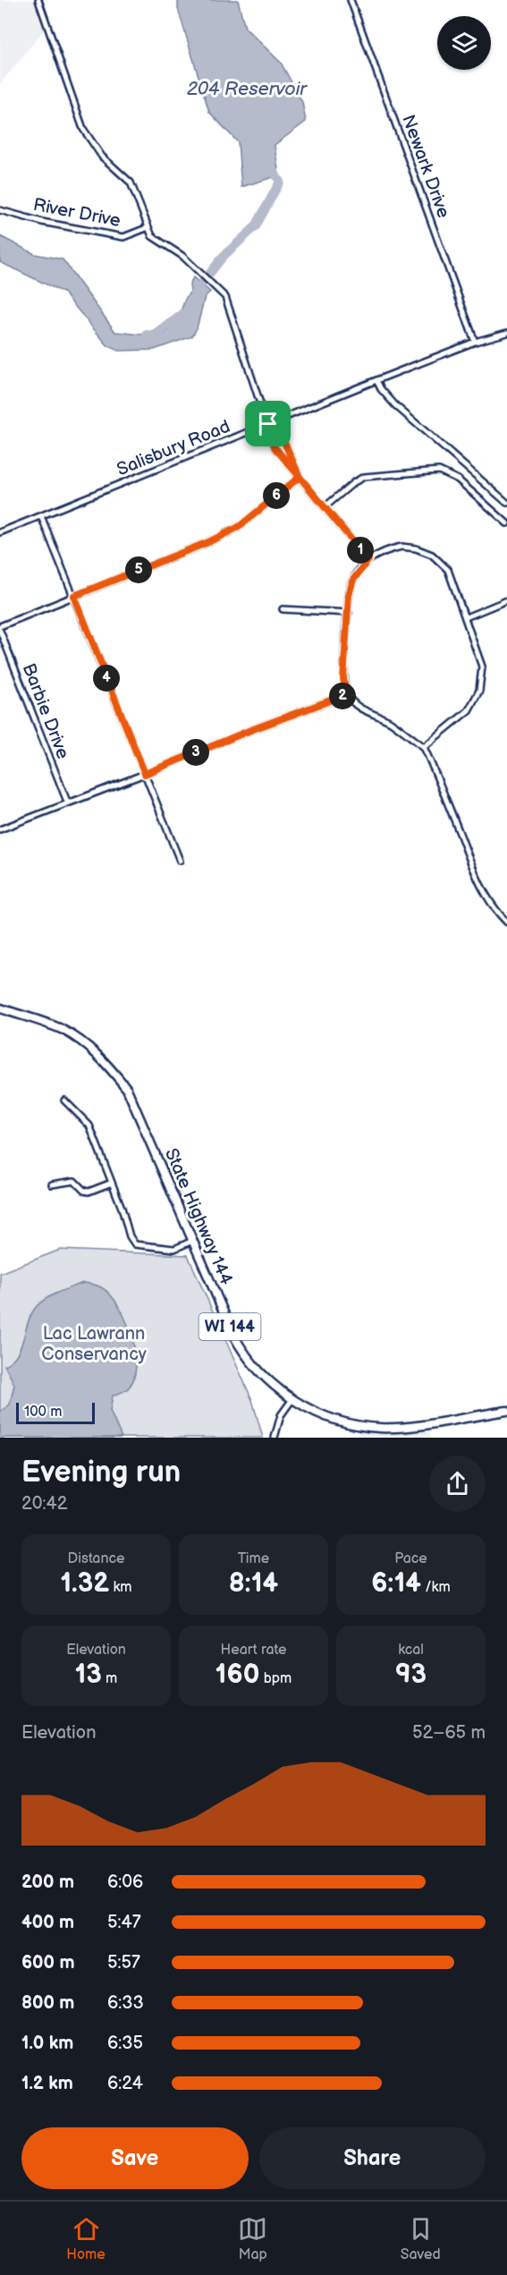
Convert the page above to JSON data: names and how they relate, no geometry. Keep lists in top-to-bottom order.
{
  "streets": {
    "main road": ["State Highway 144", "WI 144"],
    "street": [
      "Newark Drive",
      "River Drive",
      "Salisbury Road",
      "Barbie Drive"
    ]
  },
  "crossings": [
    ["Newark Drive", "Salisbury Road"]
  ],
  "water": ["204 Reservoir"],
  "parks": ["Lac Lawrann Conservancy"],
  "scale_bar": "100 m",
  "page": {
    "pins": [
      "6",
      "1",
      "5",
      "4",
      "2",
      "3"
    ],
    "scale": "100 m",
    "heading": ["Evening run", "20:42"],
    "stats": [
      ["Distance", "1.32 km"],
      ["Time", "8:14"],
      ["Pace", "6:14 /km"],
      ["Elevation", "13 m"],
      ["Heart rate", "160 bpm"],
      ["kcal", "93"]
    ],
    "chart": ["Elevation", "52–65 m"],
    "list": [
      {
        "name": "200 m",
        "note": "6:06"
      },
      {
        "name": "400 m",
        "note": "5:47"
      },
      {
        "name": "600 m",
        "note": "5:57"
      },
      {
        "name": "800 m",
        "note": "6:33"
      },
      {
        "name": "1.0 km",
        "note": "6:35"
      },
      {
        "name": "1.2 km",
        "note": "6:24"
      }
    ],
    "buttons": ["Save", "Share"],
    "tabs": ["Home", "Map", "Saved"]
  }
}
